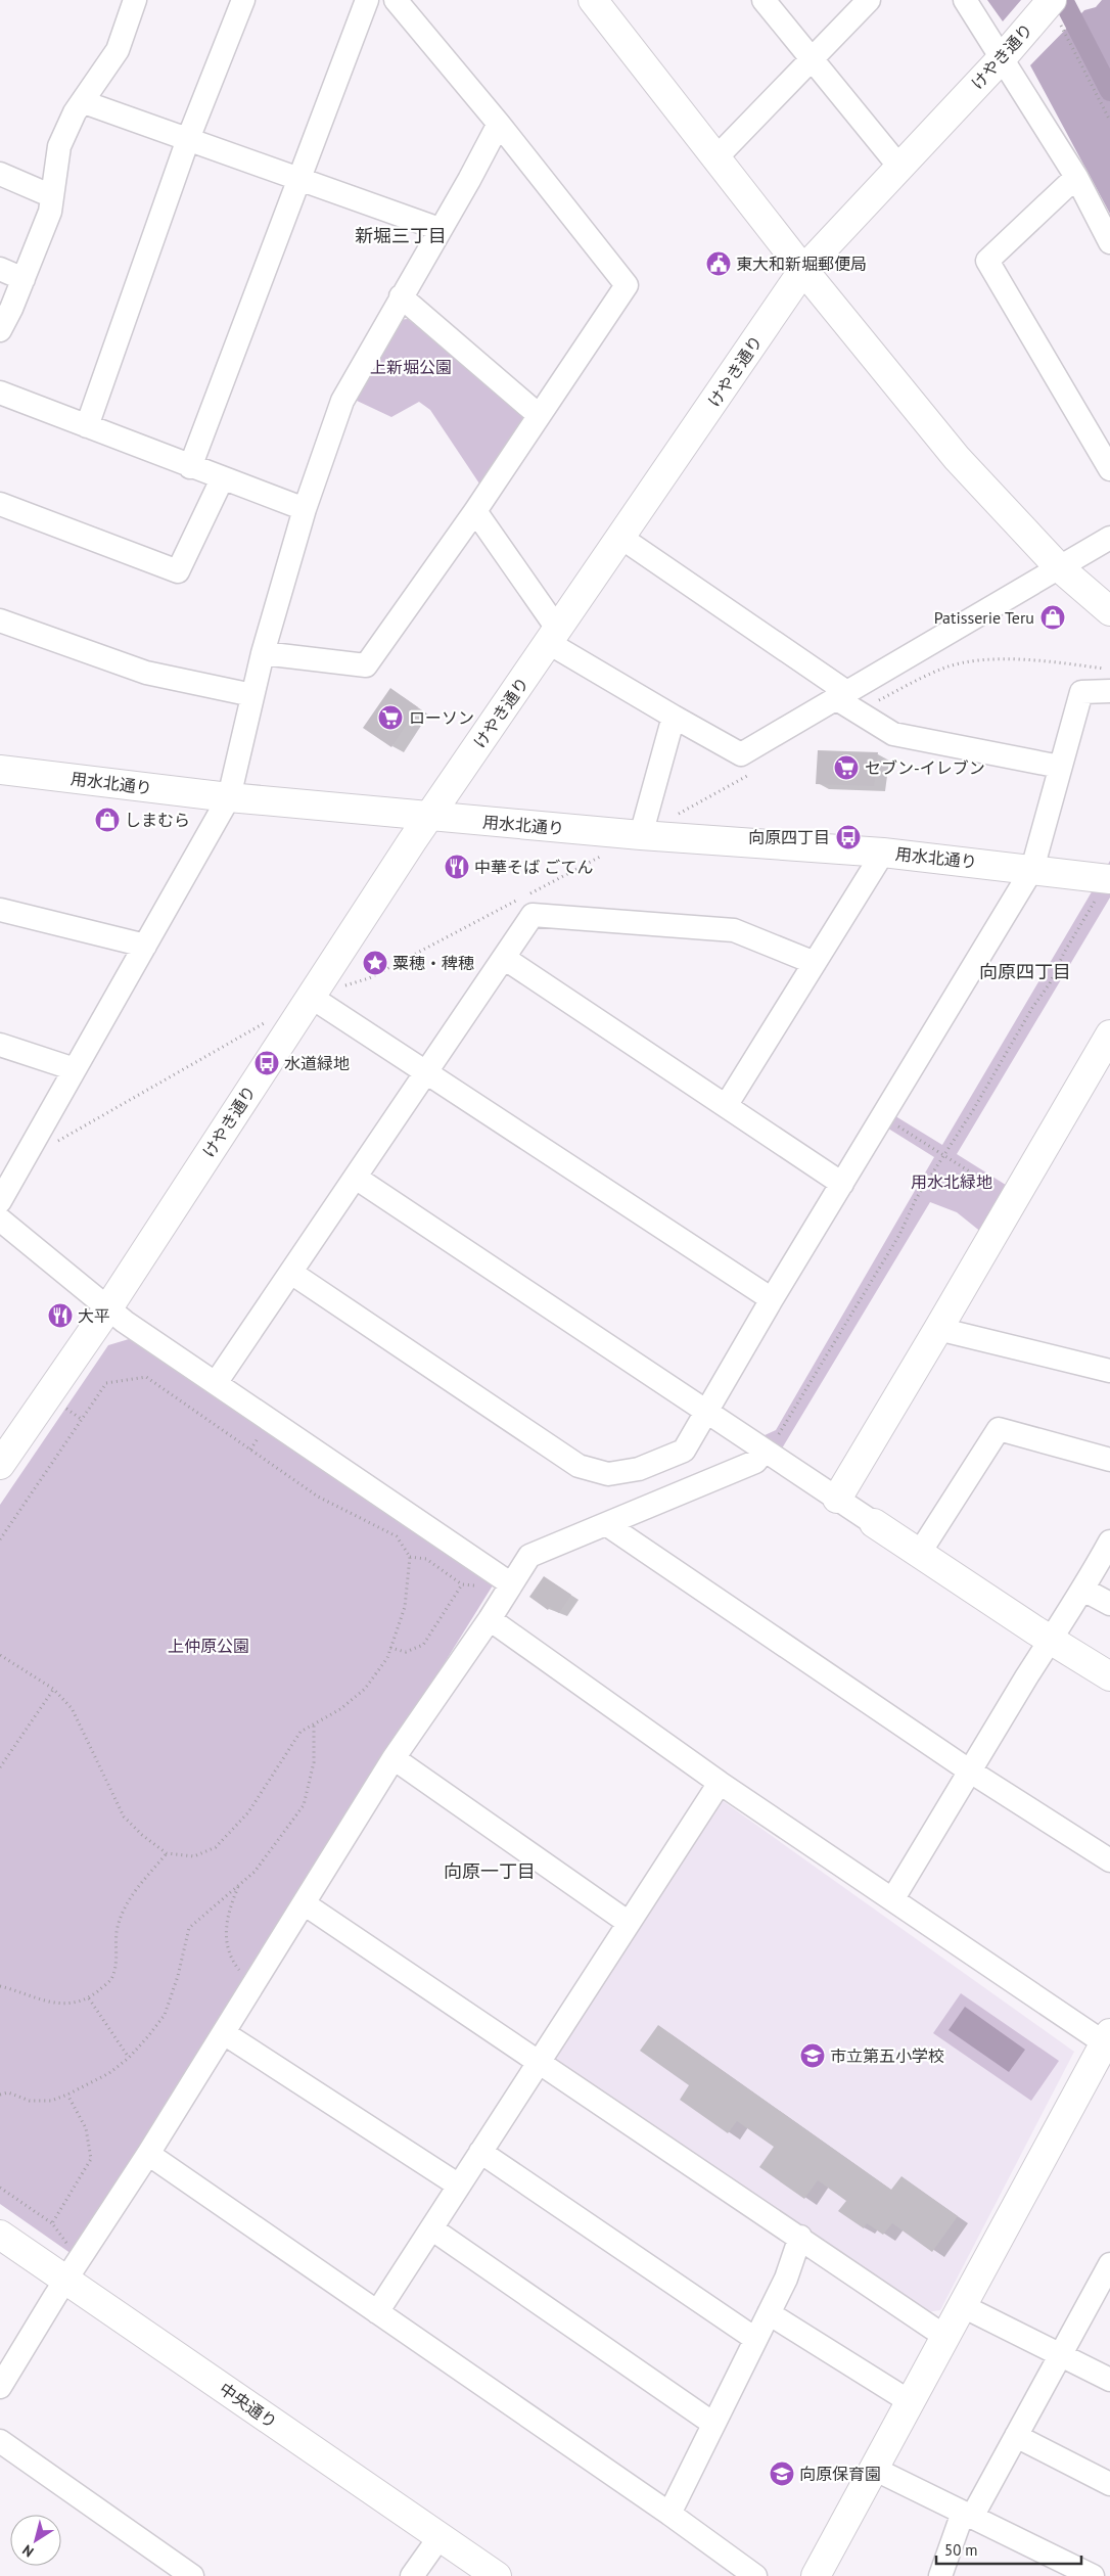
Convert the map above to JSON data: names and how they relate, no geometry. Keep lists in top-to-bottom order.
{
  "streets": {
    "street": ["けやき通り", "用水北通り", "中央通り"]
  },
  "crossings": [
    ["けやき通り", "用水北通り"]
  ],
  "districts": ["新堀三丁目", "向原四丁目", "向原一丁目"],
  "parks": ["上新堀公園", "用水北緑地", "上仲原公園"],
  "places": {
    "public building": ["東大和新堀郵便局"],
    "shop": ["Patisserie Teru", "しまむら"],
    "supermarket": ["ローソン", "セブン-イレブン"],
    "bus stop": ["向原四丁目", "水道緑地"],
    "restaurant": ["中華そば ごてん", "大平"],
    "place": ["粟穂・稗穂"],
    "school or university": ["市立第五小学校", "向原保育園"]
  },
  "scale_bar": "50 m",
  "north": "bottom left"
}
